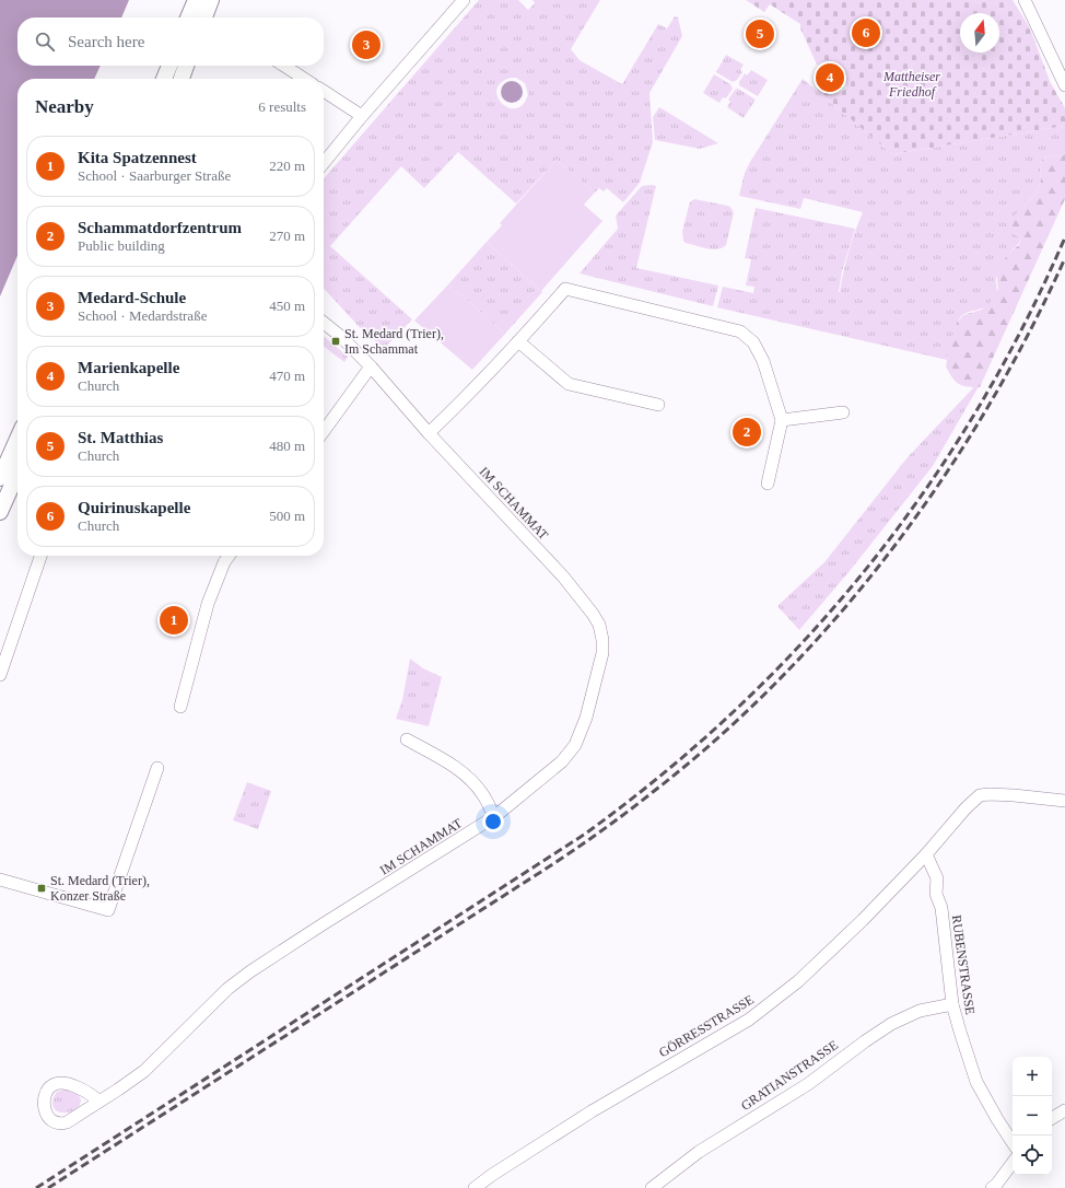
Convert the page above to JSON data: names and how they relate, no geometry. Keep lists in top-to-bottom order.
{
  "streets": {
    "street": [
      "IM SCHAMMAT",
      "RUBENSTRASSE",
      "GÖRRESSTRASSE",
      "GRATIANSTRASSE"
    ]
  },
  "crossings": [
    ["RUBENSTRASSE", "GÖRRESSTRASSE"],
    ["RUBENSTRASSE", "GRATIANSTRASSE"]
  ],
  "parks": ["Mattheiser Friedhof"],
  "places": {
    "transit": ["St. Medard (Trier), Im Schammat", "St. Medard (Trier), Konzer Straße"]
  },
  "north": "top",
  "page": {
    "pins": [
      "6",
      "5",
      "3",
      "4",
      "2",
      "1"
    ],
    "search": "Search here",
    "heading": ["Nearby", "6 results"],
    "list": [
      {
        "mark": "1",
        "name": "Kita Spatzennest",
        "note": "School · Saarburger Straße",
        "value": "220 m"
      },
      {
        "mark": "2",
        "name": "Schammatdorfzentrum",
        "note": "Public building",
        "value": "270 m"
      },
      {
        "mark": "3",
        "name": "Medard-Schule",
        "note": "School · Medardstraße",
        "value": "450 m"
      },
      {
        "mark": "4",
        "name": "Marienkapelle",
        "note": "Church",
        "value": "470 m"
      },
      {
        "mark": "5",
        "name": "St. Matthias",
        "note": "Church",
        "value": "480 m"
      },
      {
        "mark": "6",
        "name": "Quirinuskapelle",
        "note": "Church",
        "value": "500 m"
      }
    ],
    "map_buttons": ["+", "−"]
  }
}
